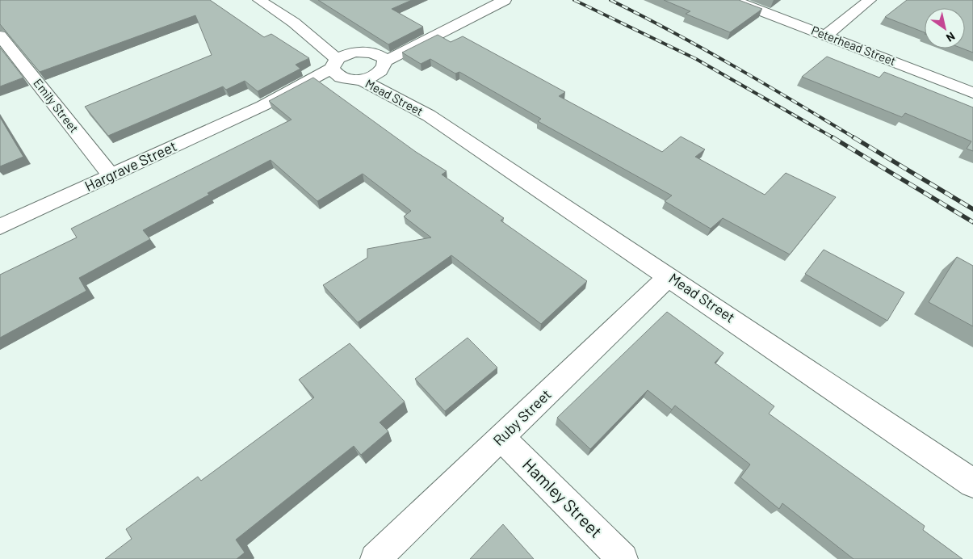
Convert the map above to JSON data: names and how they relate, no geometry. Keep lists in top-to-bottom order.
{
  "streets": {
    "street": [
      "Peterhead Street",
      "Mead Street",
      "Emily Street",
      "Hargrave Street",
      "Ruby Street",
      "Hamley Street"
    ]
  },
  "crossings": [
    ["Mead Street", "Hargrave Street"],
    ["Mead Street", "Ruby Street"],
    ["Emily Street", "Hargrave Street"],
    ["Ruby Street", "Hamley Street"]
  ],
  "north": "bottom right"
}
